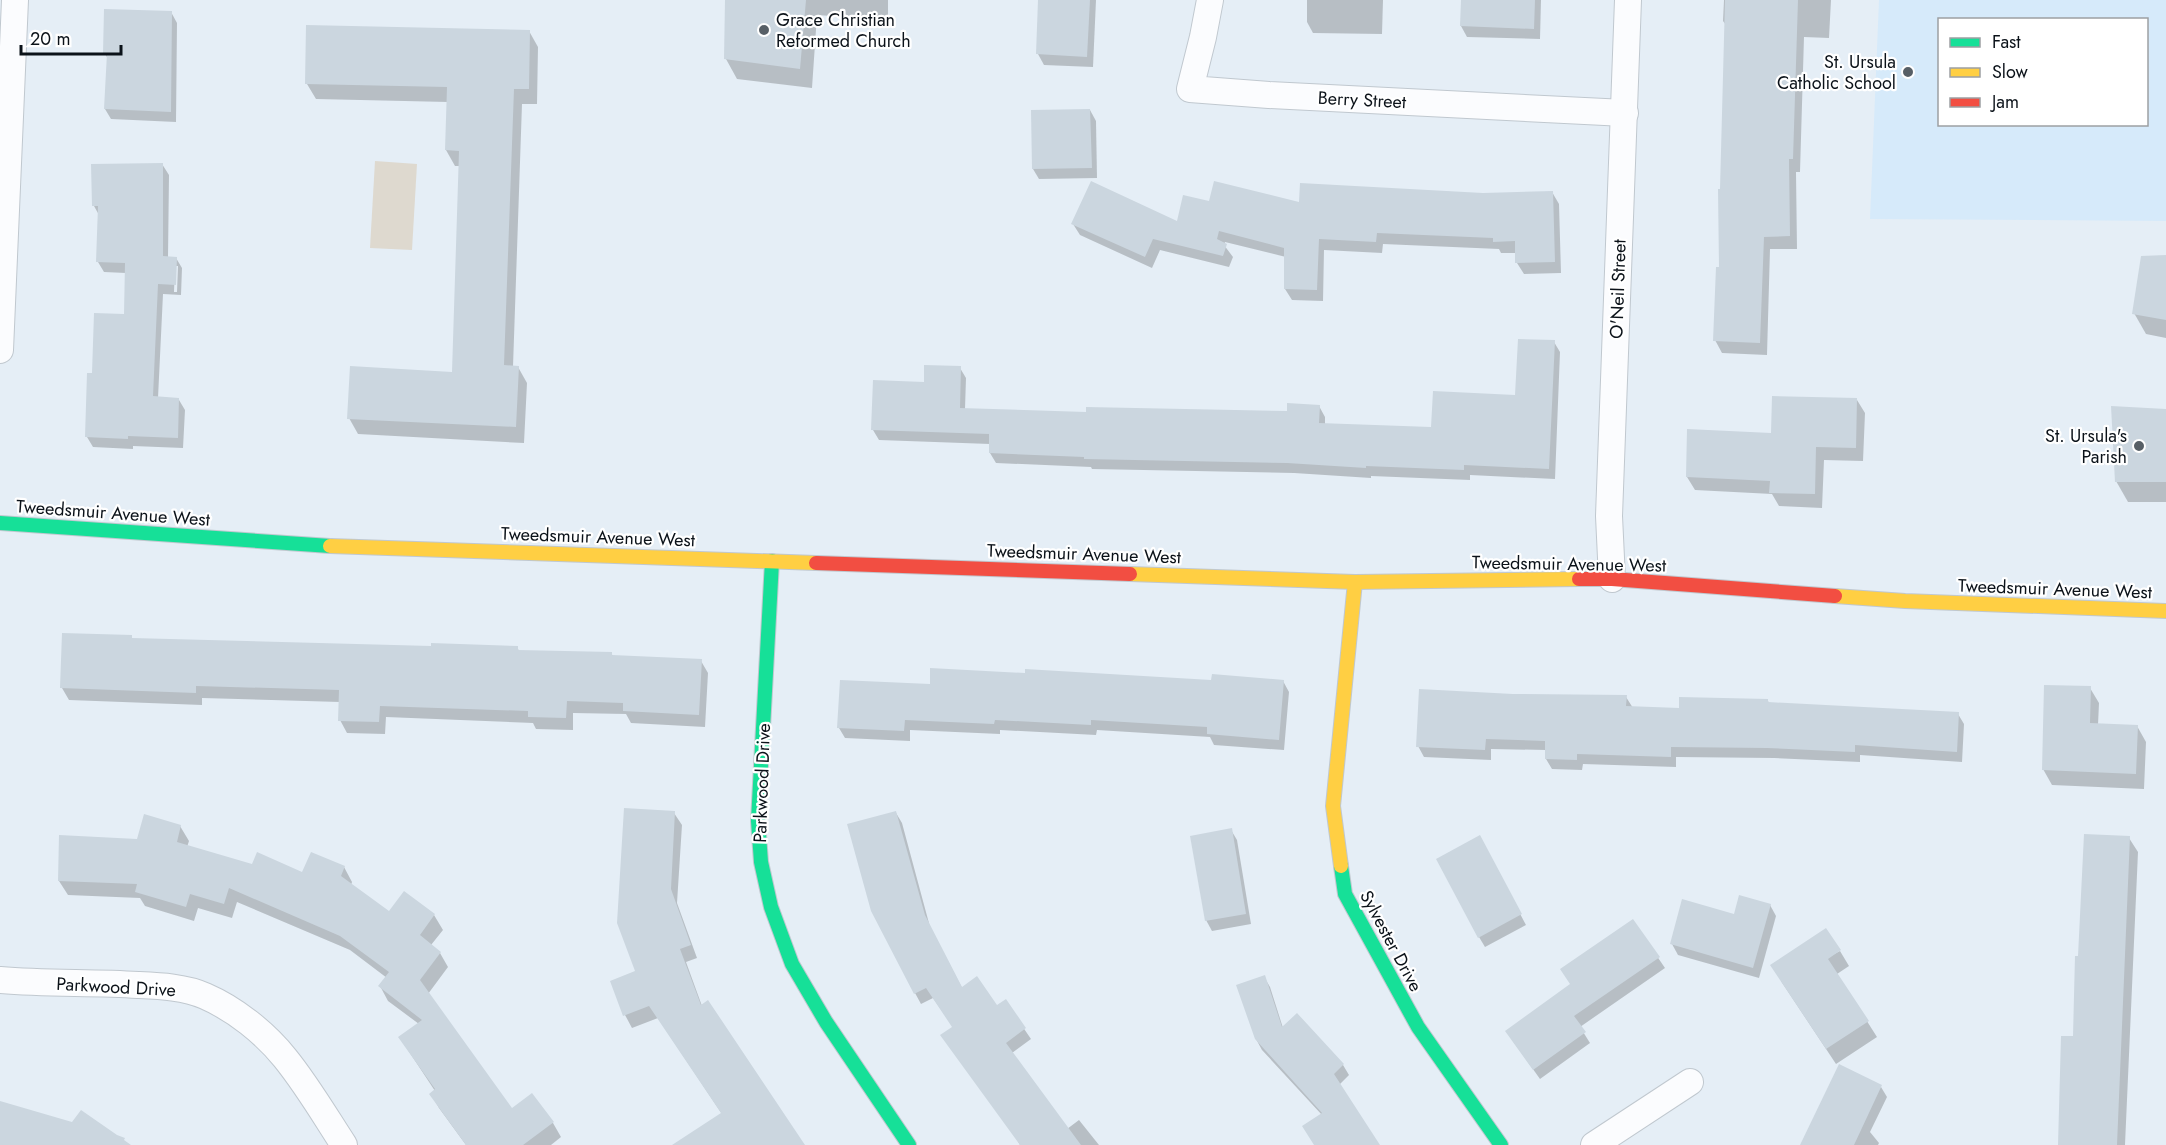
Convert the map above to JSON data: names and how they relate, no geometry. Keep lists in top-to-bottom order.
{
  "streets": {
    "street": [
      "Berry Street",
      "O'Neil Street",
      "Tweedsmuir Avenue West",
      "Parkwood Drive",
      "Sylvester Drive"
    ]
  },
  "crossings": [
    ["Berry Street", "O'Neil Street"],
    ["O'Neil Street", "Tweedsmuir Avenue West"],
    ["Tweedsmuir Avenue West", "Parkwood Drive"],
    ["Tweedsmuir Avenue West", "Sylvester Drive"]
  ],
  "places": ["Grace Christian Reformed Church", "St. Ursula Catholic School", "St. Ursula's Parish"],
  "legend": ["Fast", "Slow", "Jam"],
  "scale_bar": "20 m"
}
